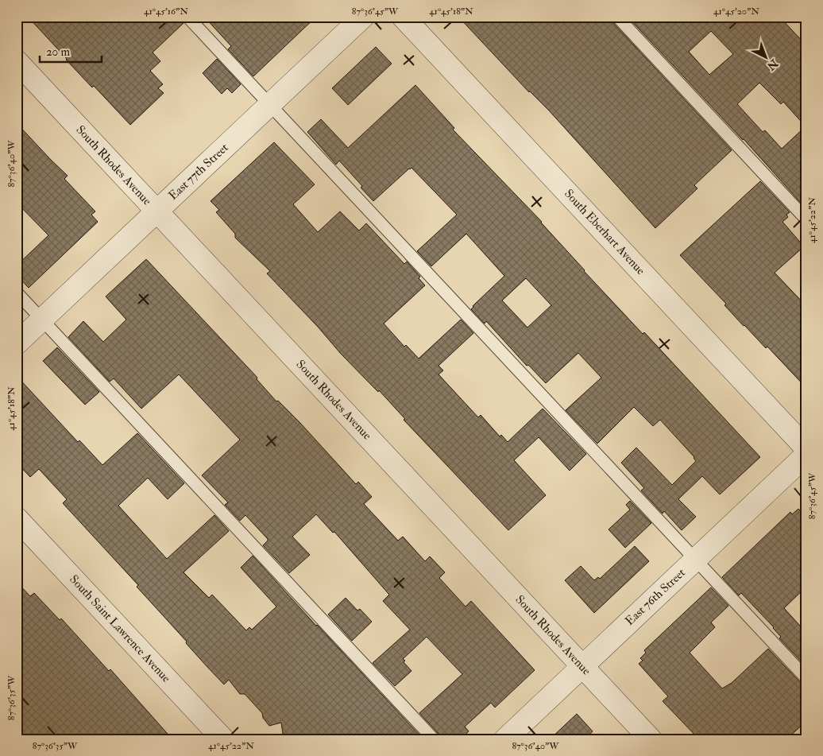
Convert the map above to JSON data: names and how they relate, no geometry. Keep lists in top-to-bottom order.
{
  "streets": {
    "street": [
      "South Rhodes Avenue",
      "East 77th Street",
      "South Eberhart Avenue",
      "East 76th Street",
      "South Saint Lawrence Avenue"
    ]
  },
  "crossings": [
    ["South Rhodes Avenue", "East 77th Street"],
    ["South Rhodes Avenue", "East 76th Street"]
  ],
  "scale_bar": "20 m",
  "north": "bottom right",
  "coordinates": [
    "41°45'16\"N",
    "87°36'45\"W",
    "41°45'18\"N",
    "41°45'20\"N",
    "87°36'40\"W",
    "41°45'22\"N",
    "87°36'35\"W"
  ]
}
